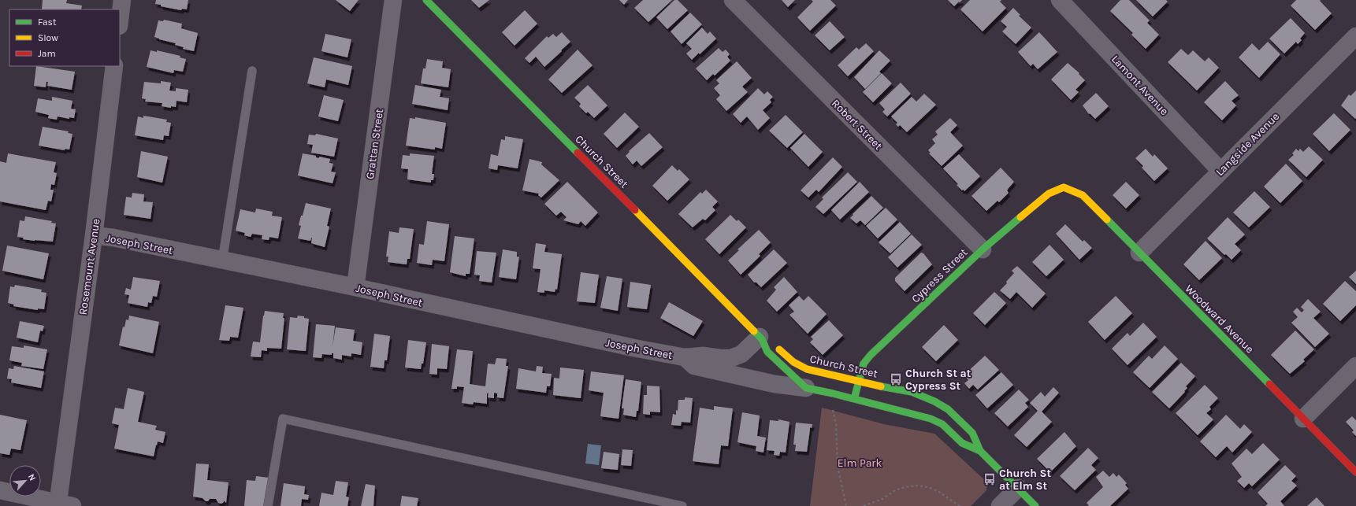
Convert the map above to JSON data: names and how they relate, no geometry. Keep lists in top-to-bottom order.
{
  "streets": {
    "street": [
      "Lamont Avenue",
      "Robert Street",
      "Grattan Street",
      "Langside Avenue",
      "Church Street",
      "Joseph Street",
      "Rosemount Avenue",
      "Cypress Street",
      "Woodward Avenue"
    ]
  },
  "crossings": [
    ["Lamont Avenue", "Langside Avenue"],
    ["Robert Street", "Cypress Street"],
    ["Grattan Street", "Joseph Street"],
    ["Langside Avenue", "Woodward Avenue"],
    ["Church Street", "Joseph Street"],
    ["Church Street", "Cypress Street"],
    ["Joseph Street", "Rosemount Avenue"],
    ["Cypress Street", "Woodward Avenue"]
  ],
  "parks": ["Elm Park"],
  "places": {
    "bus stop": ["Church St at Cypress St", "Church St at Elm St"]
  },
  "legend": ["Fast", "Slow", "Jam"],
  "north": "top right"
}
